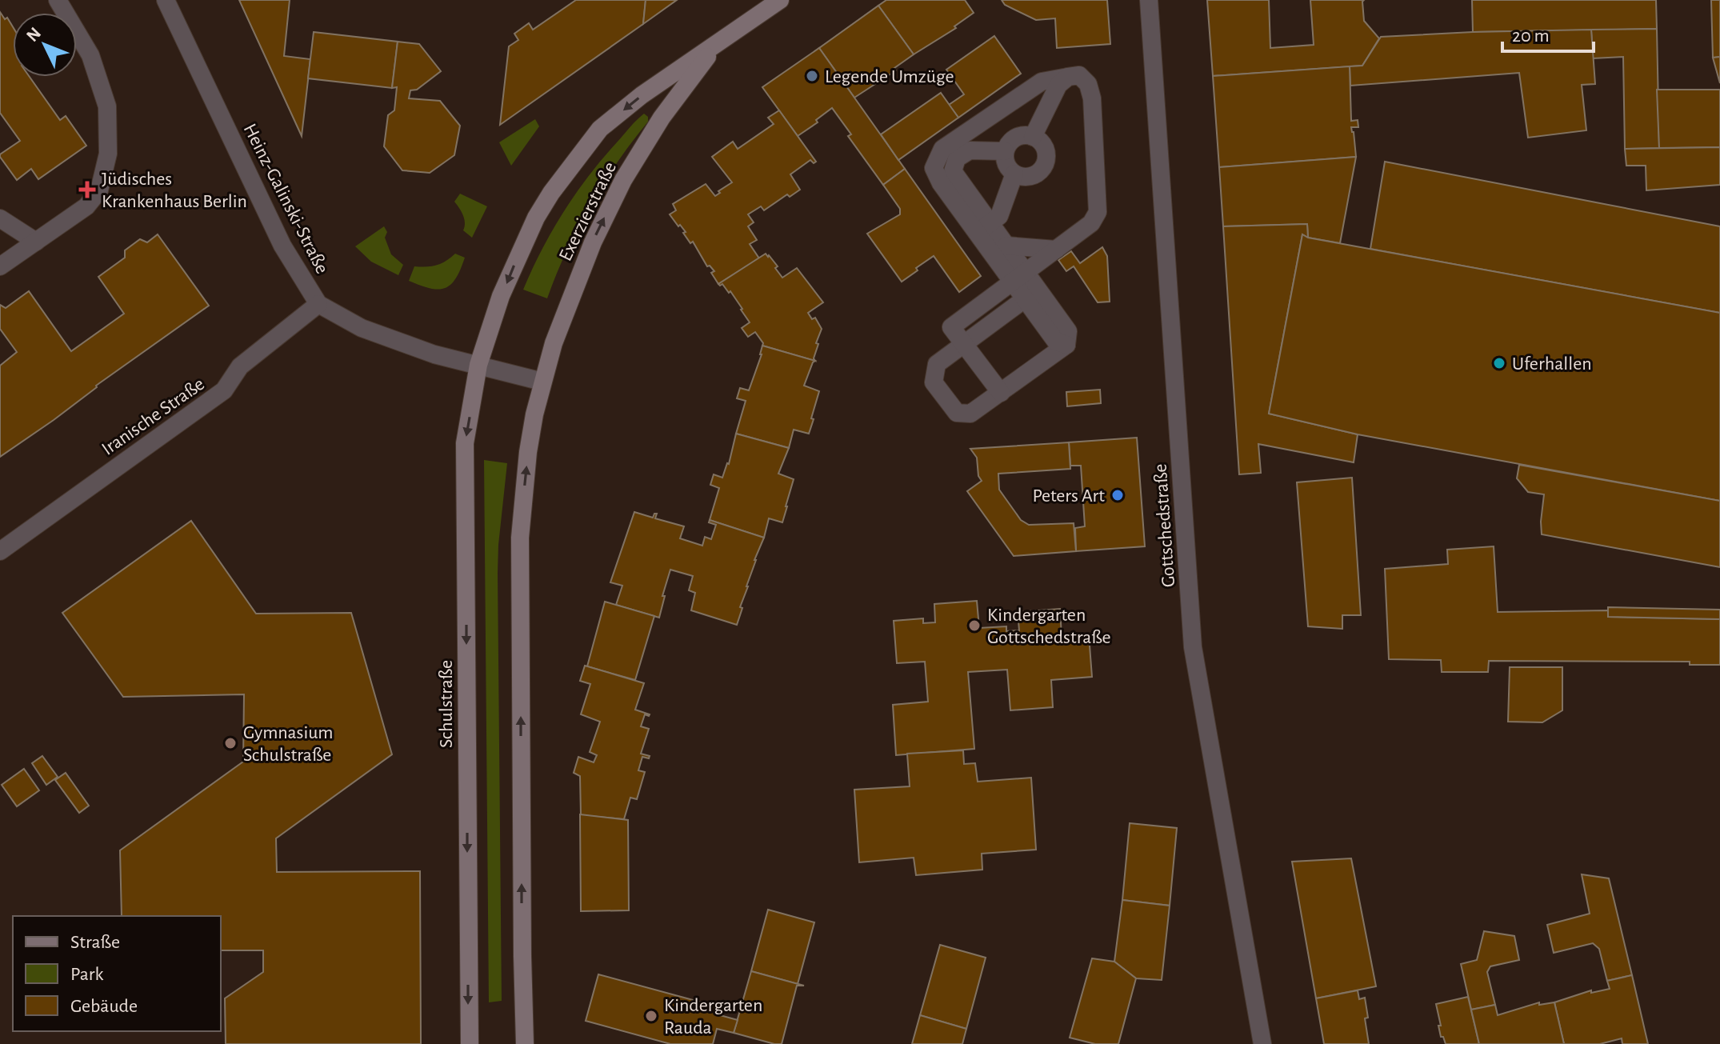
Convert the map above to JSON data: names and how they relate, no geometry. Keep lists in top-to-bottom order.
{
  "streets": {
    "main road": ["Exerzierstraße", "Schulstraße"],
    "street": ["Heinz-Galinski-Straße", "Iranische Straße", "Gottschedstraße"]
  },
  "crossings": [
    ["Heinz-Galinski-Straße", "Exerzierstraße"],
    ["Heinz-Galinski-Straße", "Iranische Straße"],
    ["Heinz-Galinski-Straße", "Schulstraße"],
    ["Exerzierstraße", "Schulstraße"]
  ],
  "one_way": ["Schulstraße"],
  "places": {
    "other": [
      "Legende Umzüge",
      "Uferhallen",
      "Peters Art",
      "Kindergarten Gottschedstraße",
      "Gymnasium Schulstraße",
      "Kindergarten Rauda"
    ],
    "health": ["Jüdisches Krankenhaus Berlin"]
  },
  "legend": ["Straße", "Park", "Gebäude"],
  "scale_bar": "20 m",
  "north": "top left"
}
